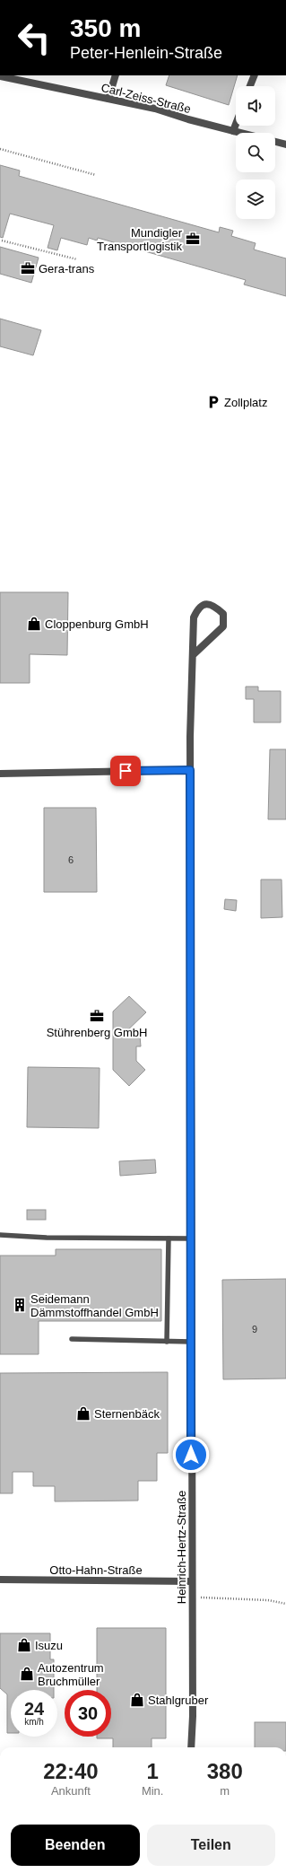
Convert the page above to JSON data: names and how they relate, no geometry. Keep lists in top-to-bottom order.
{
  "streets": {
    "street": ["Carl-Zeiss-Straße", "Heinrich-Hertz-Straße", "Otto-Hahn-Straße"]
  },
  "crossings": [
    ["Heinrich-Hertz-Straße", "Otto-Hahn-Straße"]
  ],
  "places": {
    "office": ["Mundigler Transportlogistik", "Gera-trans", "Stührenberg GmbH"],
    "parking": ["Zollplatz"],
    "shop": [
      "Cloppenburg GmbH",
      "Sternenbäck",
      "Isuzu",
      "Autozentrum Bruchmüller",
      "Stahlgruber"
    ],
    "building": ["Seidemann Dämmstoffhandel GmbH"]
  },
  "house_numbers": ["6", "9"],
  "page": {
    "turn": ["350 m", "Peter-Henlein-Straße"],
    "speed": "24 km/h",
    "limit": "30",
    "eta": [
      "22:40",
      "Ankunft",
      "1",
      "Min.",
      "380",
      "m"
    ],
    "buttons": ["Beenden", "Teilen"]
  }
}
